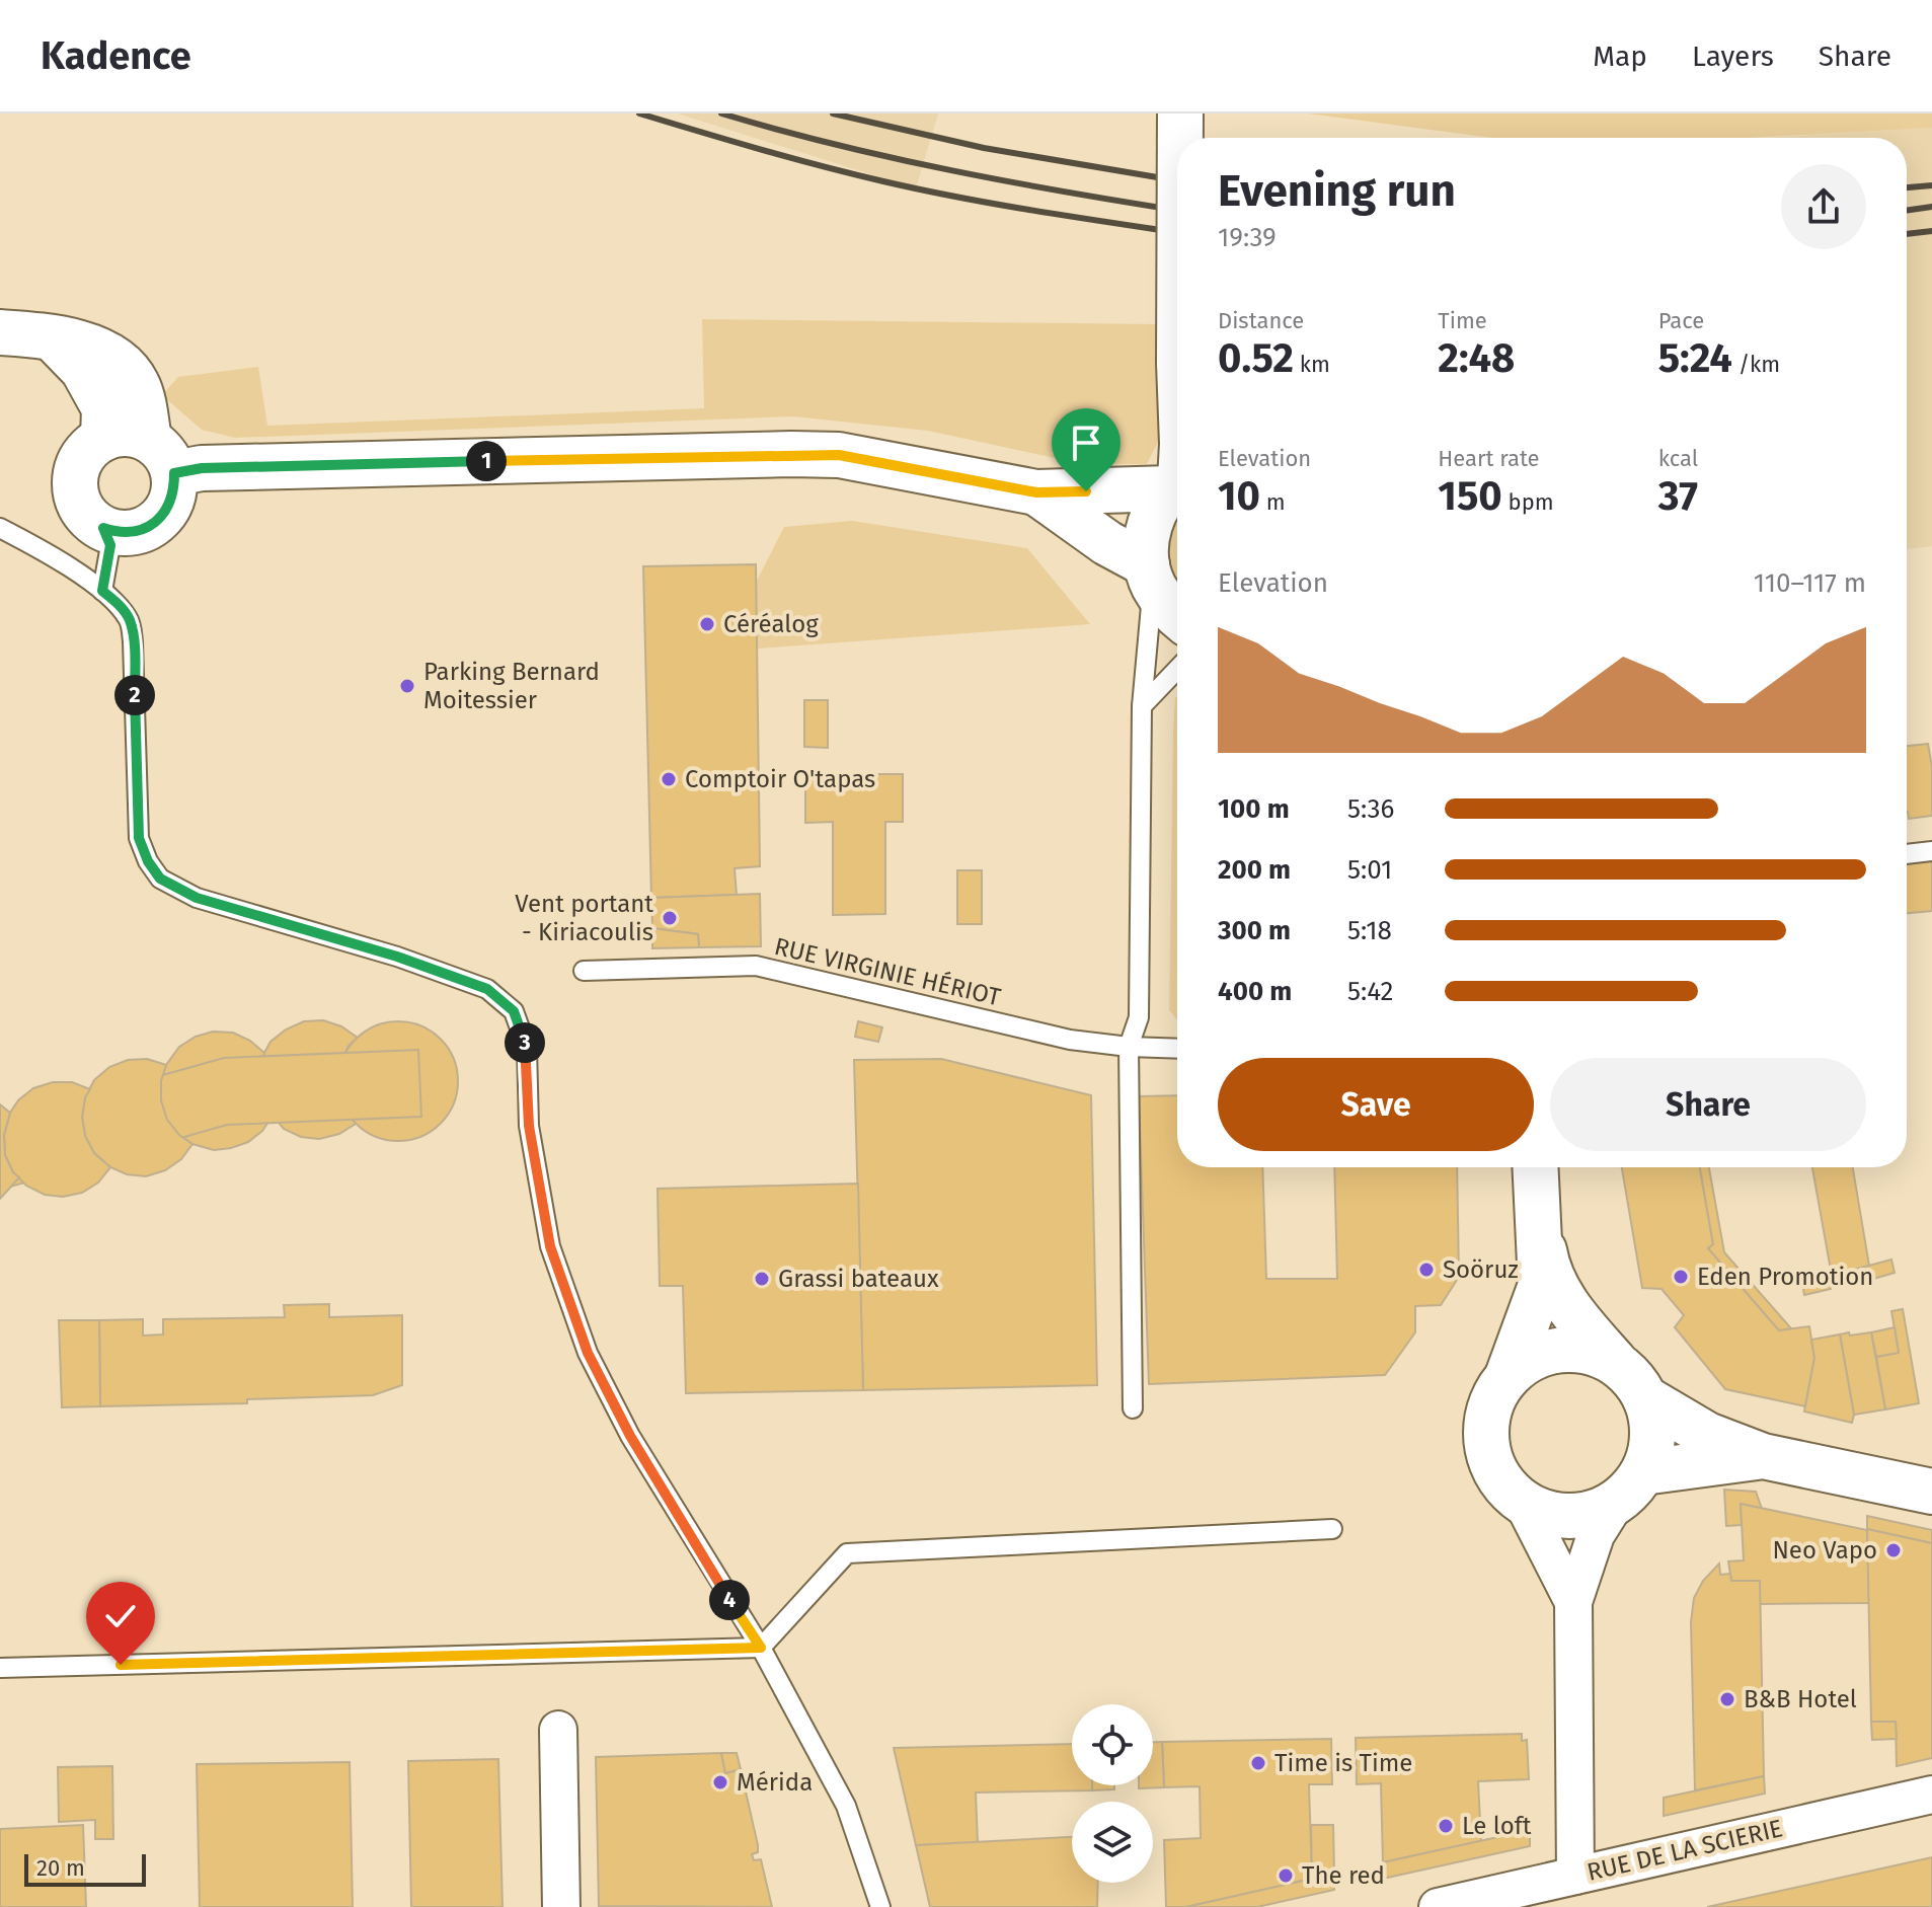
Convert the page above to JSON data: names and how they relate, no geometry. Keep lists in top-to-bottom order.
{
  "streets": {
    "street": ["RUE DE LA SCIERIE"],
    "lane": ["RUE VIRGINIE HÉRIOT"]
  },
  "places": [
    "Céréalog",
    "Parking Bernard Moitessier",
    "Comptoir O'tapas",
    "Vent portant - Kiriacoulis",
    "Soöruz",
    "Eden Promotion",
    "Grassi bateaux",
    "Neo Vapo",
    "B&B Hotel",
    "Time is Time",
    "Mérida",
    "Le loft",
    "The red"
  ],
  "scale_bar": "20 m",
  "page": {
    "header": "Kadence",
    "nav": ["Map", "Layers", "Share"],
    "heading": ["Evening run", "19:39"],
    "stats": [
      ["Distance", "0.52 km"],
      ["Time", "2:48"],
      ["Pace", "5:24 /km"],
      ["Elevation", "10 m"],
      ["Heart rate", "150 bpm"],
      ["kcal", "37"]
    ],
    "pins": [
      "1",
      "2",
      "3",
      "4"
    ],
    "chart": ["Elevation", "110–117 m"],
    "list": [
      {
        "name": "100 m",
        "note": "5:36"
      },
      {
        "name": "200 m",
        "note": "5:01"
      },
      {
        "name": "300 m",
        "note": "5:18"
      },
      {
        "name": "400 m",
        "note": "5:42"
      }
    ],
    "buttons": ["Save", "Share"],
    "scale": "20 m"
  }
}
